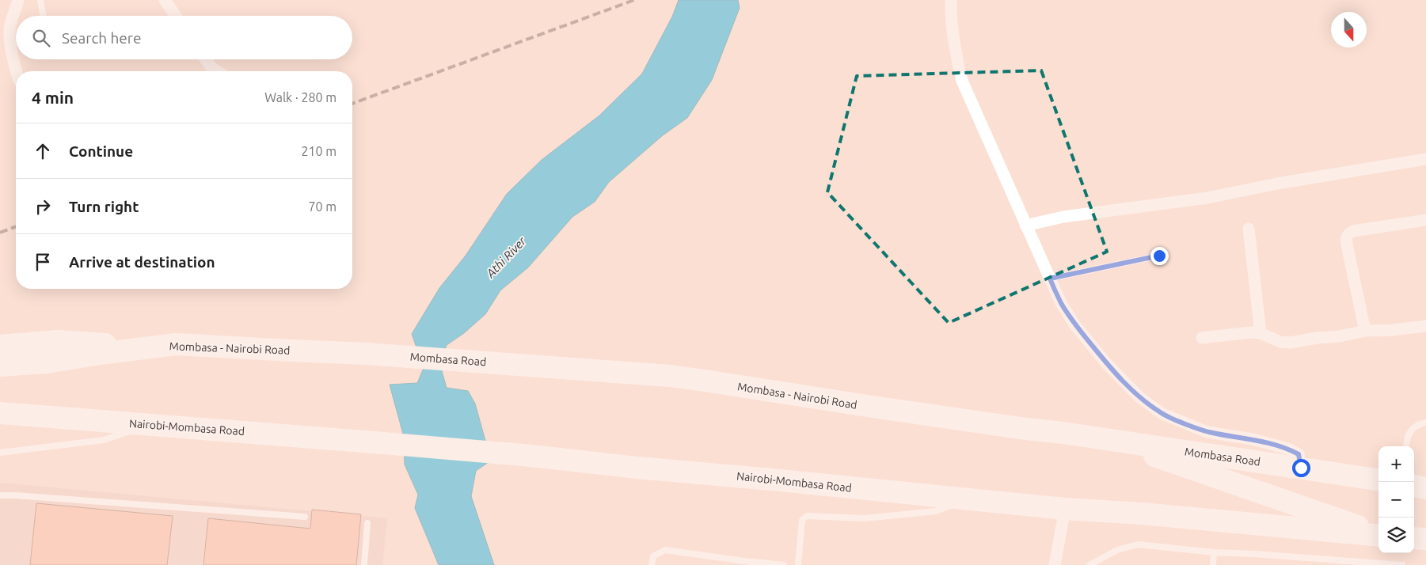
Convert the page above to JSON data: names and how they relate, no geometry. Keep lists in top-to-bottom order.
{
  "streets": {
    "highway": ["Mombasa - Nairobi Road", "Mombasa Road", "Nairobi-Mombasa Road"]
  },
  "crossings": [
    ["Mombasa - Nairobi Road", "Mombasa Road"]
  ],
  "water": ["Athi River"],
  "north": "bottom",
  "page": {
    "search": "Search here",
    "heading": ["4 min", "Walk · 280 m"],
    "list": [
      ["Continue", "210 m"],
      ["Turn right", "70 m"],
      "Arrive at destination"
    ],
    "map_buttons": ["+", "−"]
  }
}
